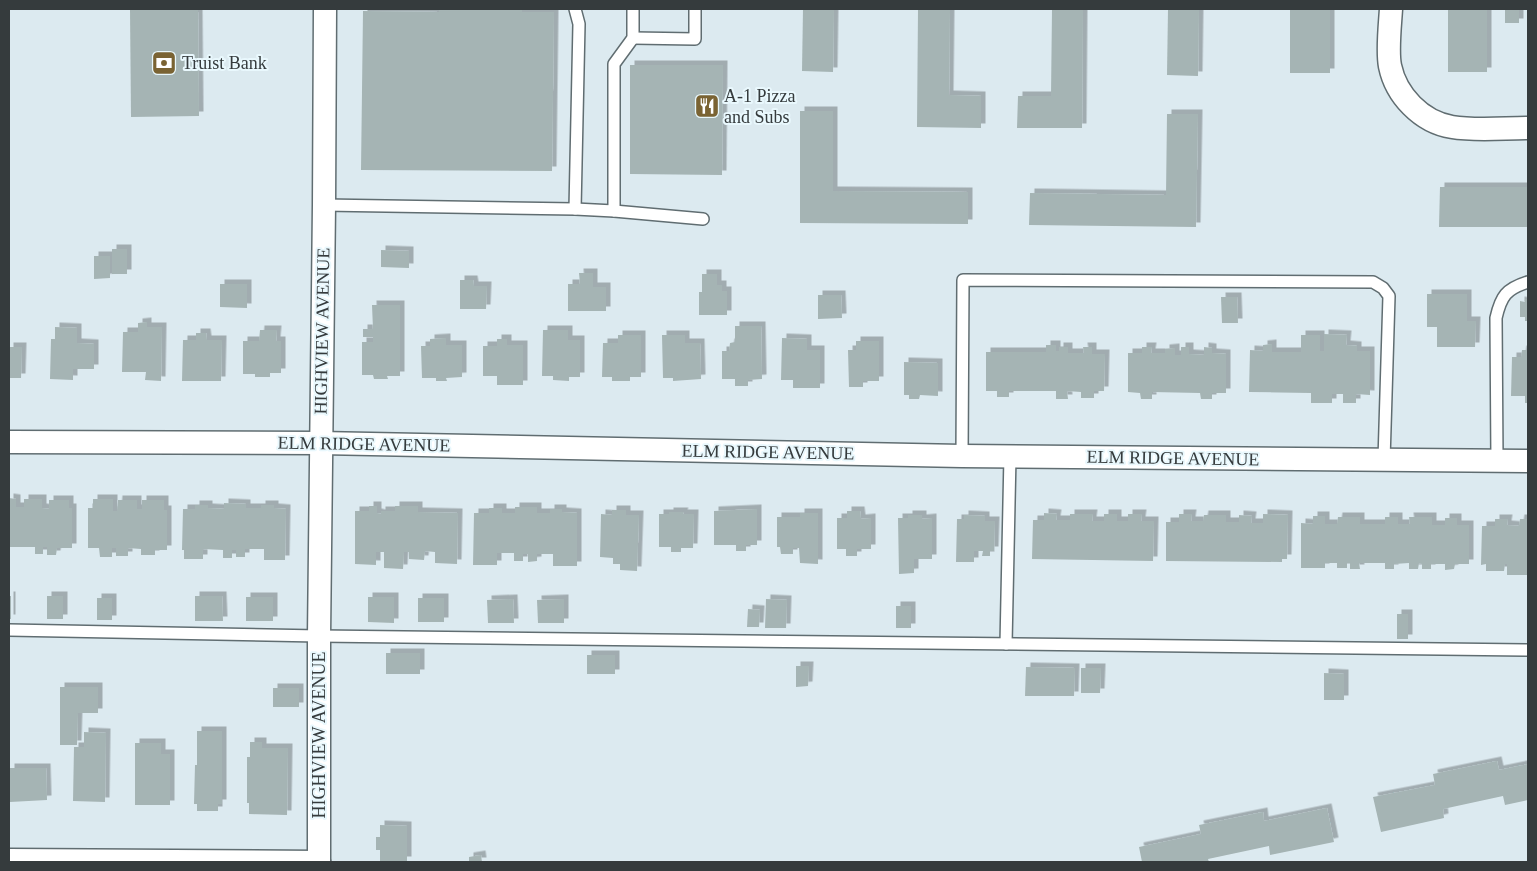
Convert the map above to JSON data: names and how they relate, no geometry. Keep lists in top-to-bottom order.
{
  "streets": {
    "street": ["HIGHVIEW AVENUE", "ELM RIDGE AVENUE"]
  },
  "crossings": [
    ["HIGHVIEW AVENUE", "ELM RIDGE AVENUE"]
  ],
  "places": {
    "bank": ["Truist Bank"],
    "restaurant": ["A-1 Pizza and Subs"]
  }
}
